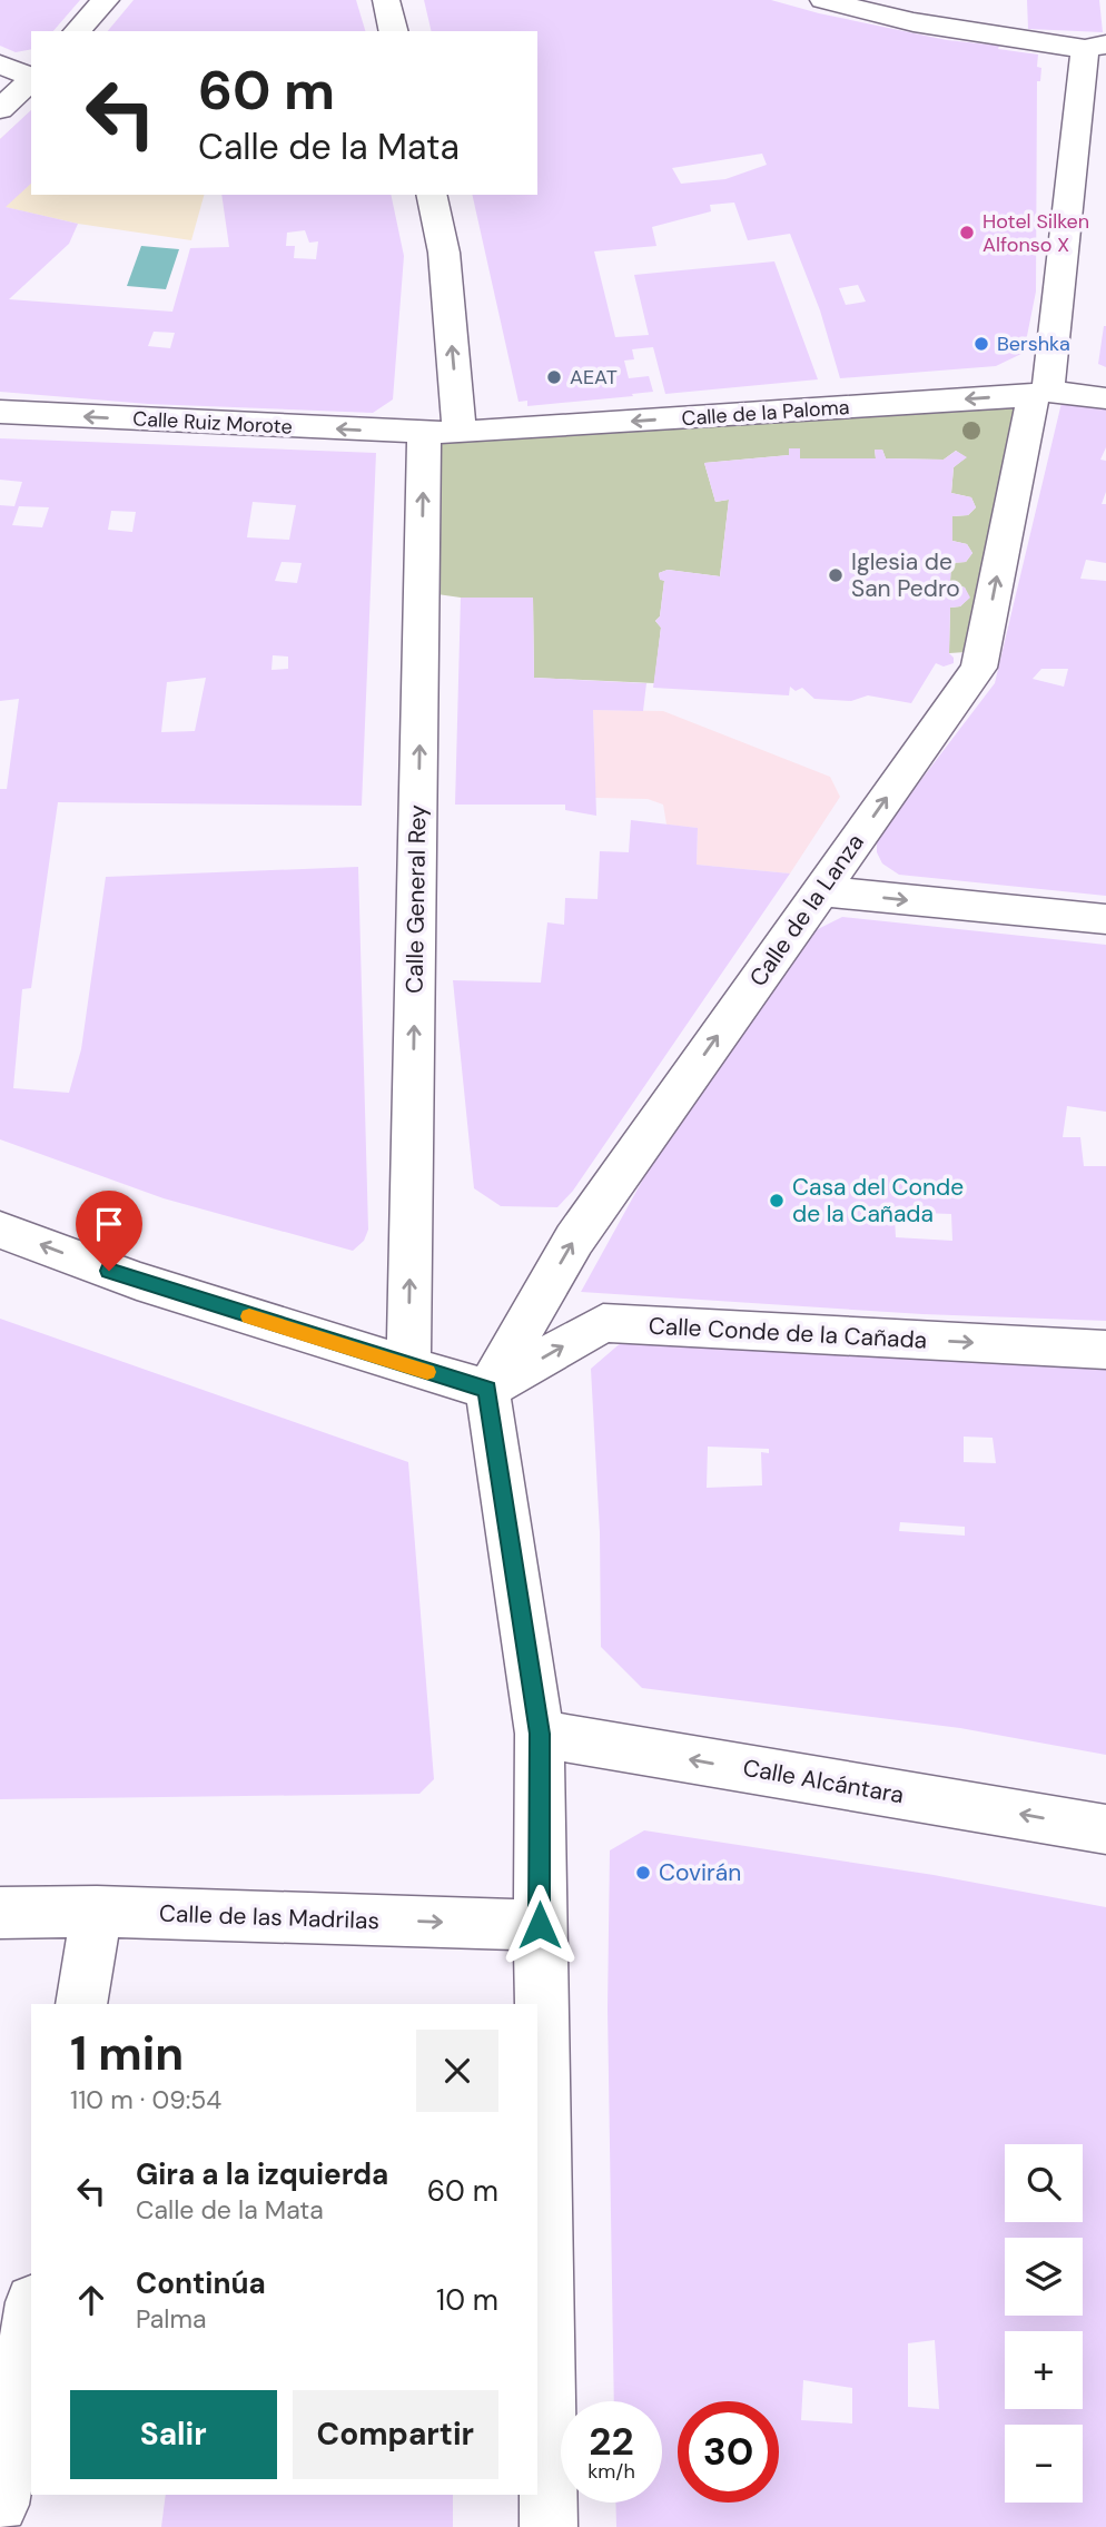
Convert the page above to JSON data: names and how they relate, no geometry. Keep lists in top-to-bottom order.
{
  "streets": {
    "street": [
      "Calle de la Paloma",
      "Calle Ruiz Morote",
      "Calle General Rey",
      "Calle de la Lanza",
      "Calle Conde de la Cañada",
      "Calle Alcántara",
      "Calle de las Madrilas"
    ]
  },
  "crossings": [
    ["Calle de la Paloma", "Calle Ruiz Morote"],
    ["Calle de la Paloma", "Calle General Rey"],
    ["Calle de la Paloma", "Calle de la Lanza"],
    ["Calle Ruiz Morote", "Calle General Rey"],
    ["Calle de la Lanza", "Calle Conde de la Cañada"]
  ],
  "one_way": [
    "Calle de la Paloma",
    "Calle Ruiz Morote",
    "Calle General Rey",
    "Calle de la Lanza",
    "Calle Conde de la Cañada",
    "Calle Alcántara",
    "Calle de las Madrilas"
  ],
  "places": [
    "Hotel Silken Alfonso X",
    "Bershka",
    "AEAT",
    "Iglesia de San Pedro",
    "Casa del Conde de la Cañada",
    "Covirán"
  ],
  "page": {
    "turn": ["60 m", "Calle de la Mata"],
    "heading": ["1 min", "110 m · 09:54"],
    "list": [
      {
        "name": "Gira a la izquierda",
        "note": "Calle de la Mata",
        "value": "60 m"
      },
      {
        "name": "Continúa",
        "note": "Palma",
        "value": "10 m"
      }
    ],
    "map_buttons": ["+", "−"],
    "buttons": ["Salir", "Compartir"],
    "speed": "22 km/h",
    "limit": "30"
  }
}
